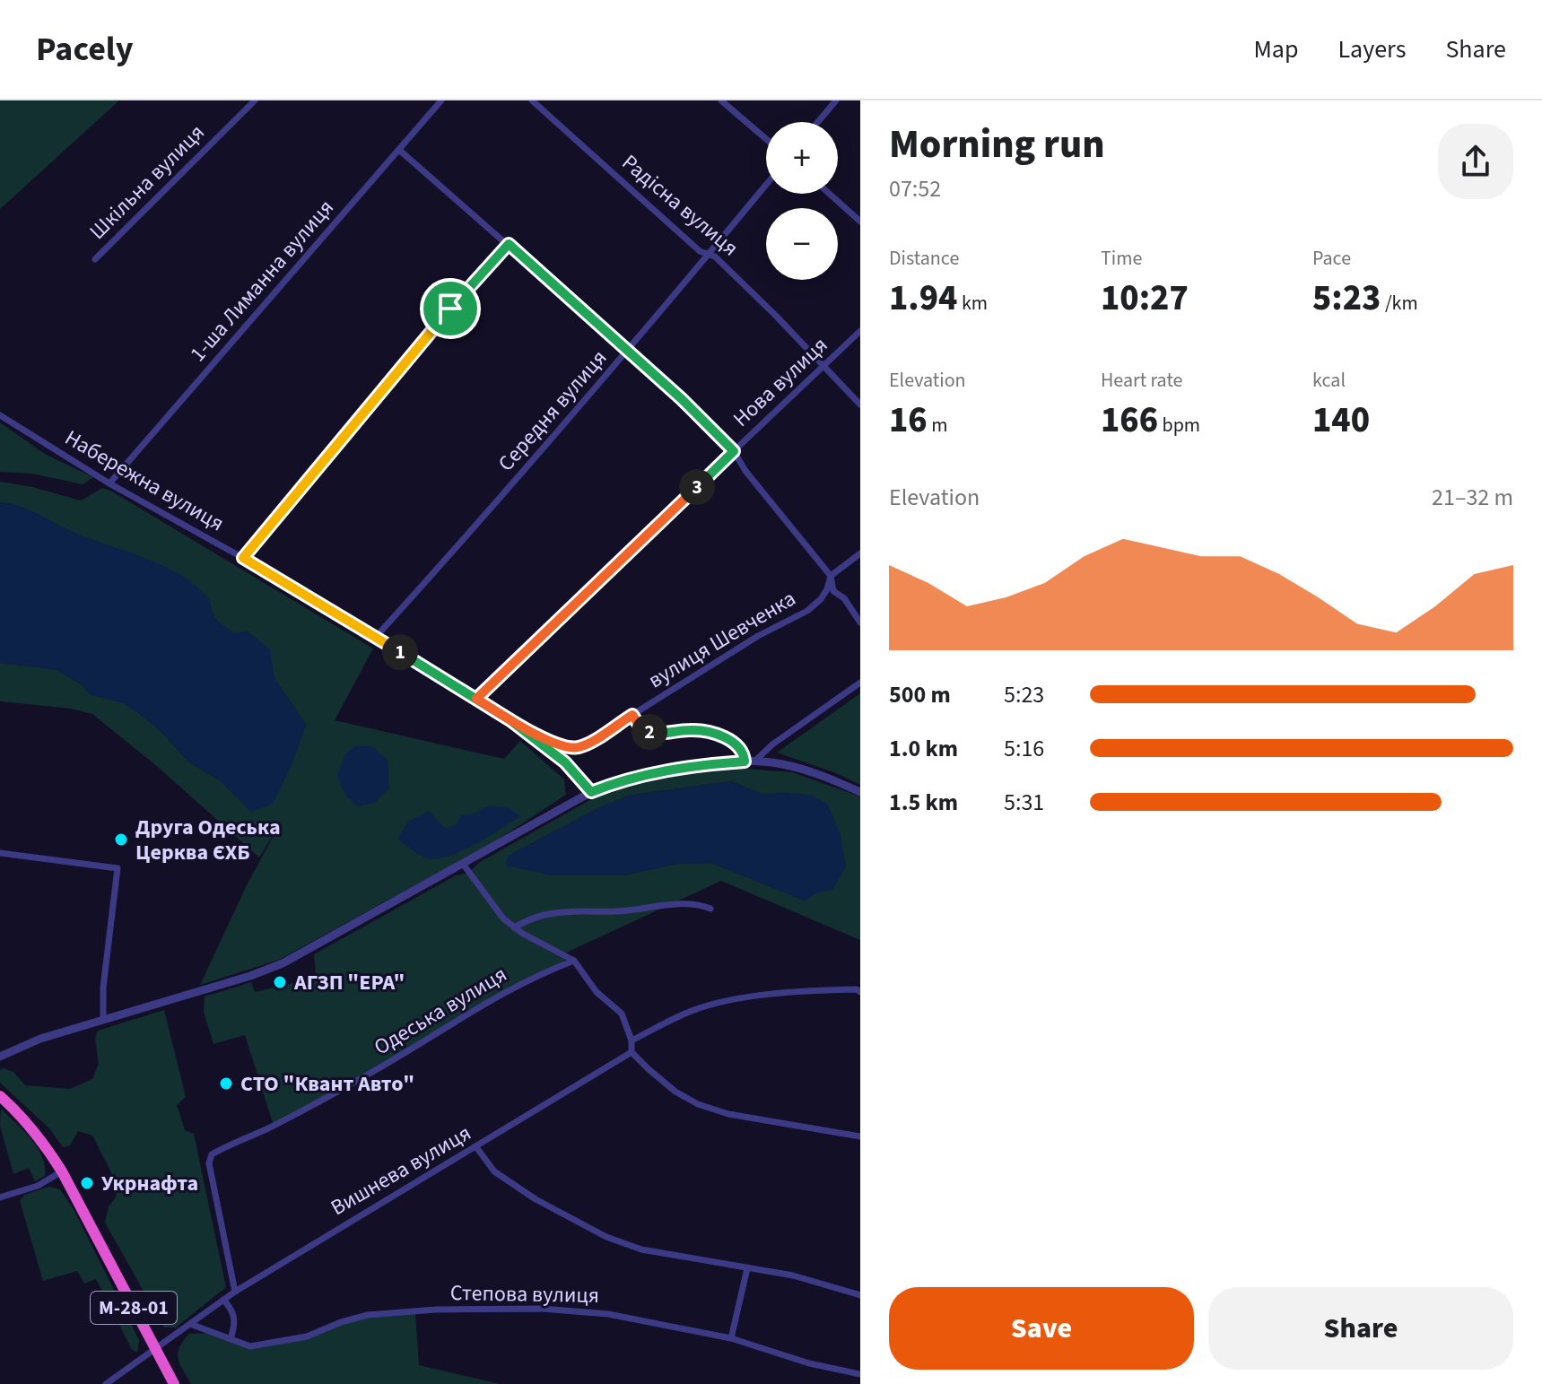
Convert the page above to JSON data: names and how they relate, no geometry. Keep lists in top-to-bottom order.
{
  "streets": {
    "highway": ["М-28-01"],
    "street": [
      "Шкільна вулиця",
      "Радісна вулиця",
      "1-ша Лиманна вулиця",
      "Нова вулиця",
      "Середня вулиця",
      "Набережна вулиця",
      "вулиця Шевченка",
      "Одеська вулиця",
      "Вишнева вулиця",
      "Степова вулиця"
    ]
  },
  "crossings": [
    ["Радісна вулиця", "Нова вулиця"],
    ["Радісна вулиця", "Середня вулиця"],
    ["1-ша Лиманна вулиця", "Набережна вулиця"],
    ["Нова вулиця", "Набережна вулиця"],
    ["Середня вулиця", "Набережна вулиця"],
    ["Набережна вулиця", "вулиця Шевченка"],
    ["Одеська вулиця", "Вишнева вулиця"],
    ["Вишнева вулиця", "Степова вулиця"],
    ["Вишнева вулиця", "М-28-01"]
  ],
  "places": [
    "Друга Одеська Церква ЄХБ",
    "АГЗП \"ЕРА\"",
    "СТО \"Квант Авто\"",
    "Укрнафта"
  ],
  "page": {
    "header": "Pacely",
    "nav": ["Map", "Layers", "Share"],
    "heading": ["Morning run", "07:52"],
    "map_buttons": ["+", "−"],
    "stats": [
      ["Distance", "1.94 km"],
      ["Time", "10:27"],
      ["Pace", "5:23 /km"],
      ["Elevation", "16 m"],
      ["Heart rate", "166 bpm"],
      ["kcal", "140"]
    ],
    "chart": ["Elevation", "21–32 m"],
    "pins": ["3", "1", "2"],
    "list": [
      {
        "name": "500 m",
        "note": "5:23"
      },
      {
        "name": "1.0 km",
        "note": "5:16"
      },
      {
        "name": "1.5 km",
        "note": "5:31"
      }
    ],
    "buttons": ["Save", "Share"]
  }
}
